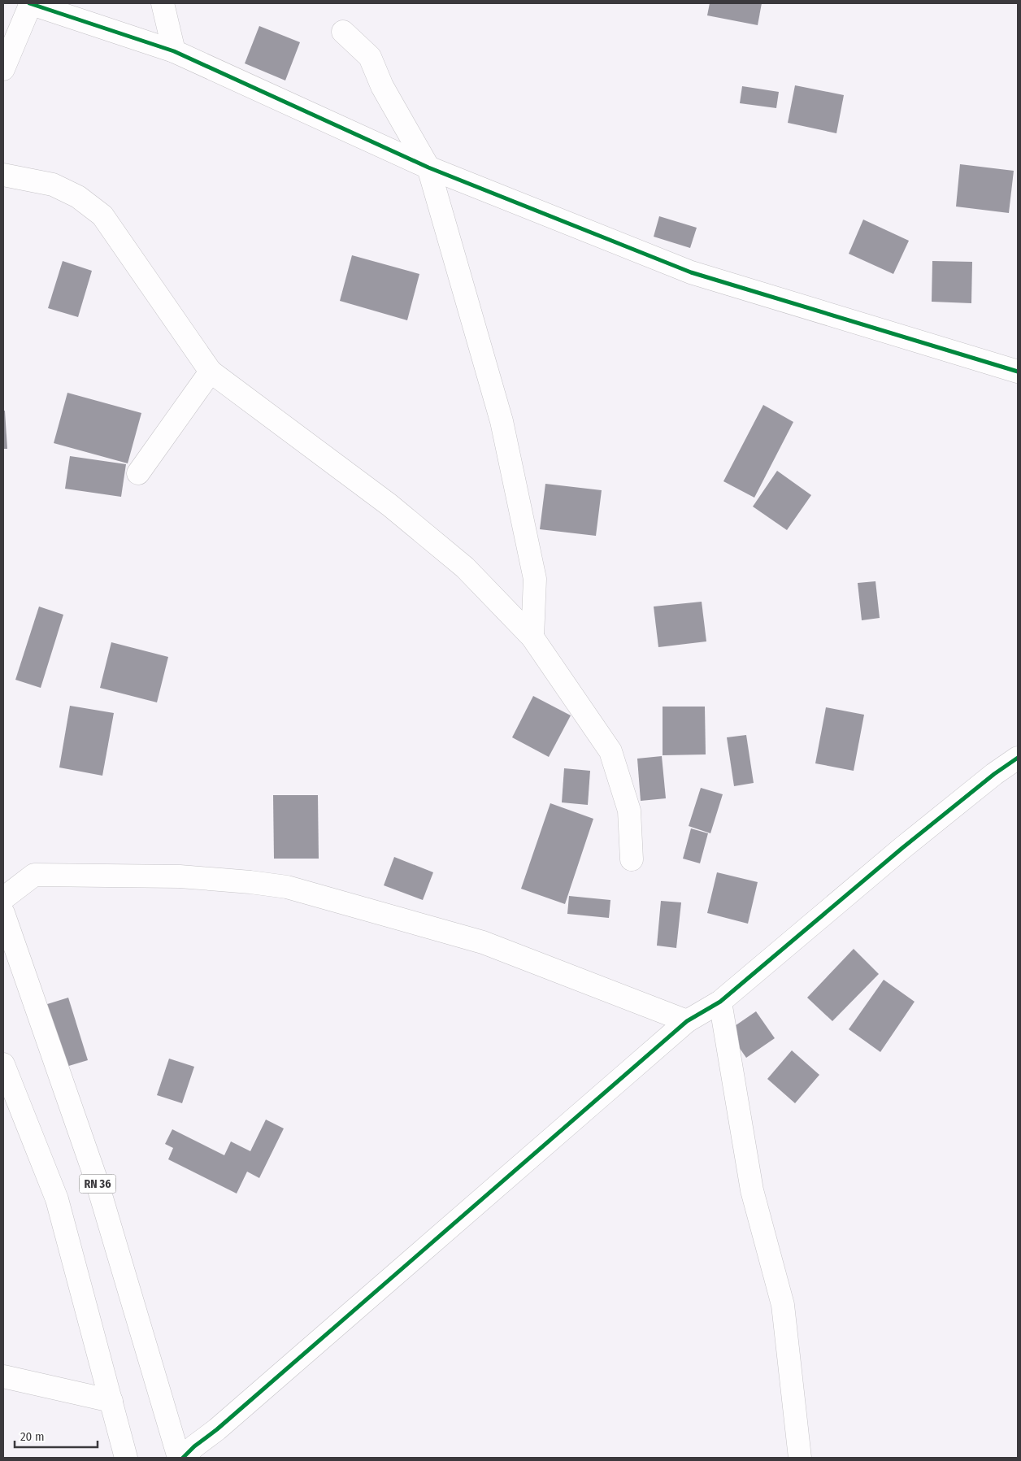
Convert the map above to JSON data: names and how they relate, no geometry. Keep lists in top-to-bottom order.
{
  "streets": {
    "street": ["RN 36"]
  },
  "scale_bar": "20 m"
}
